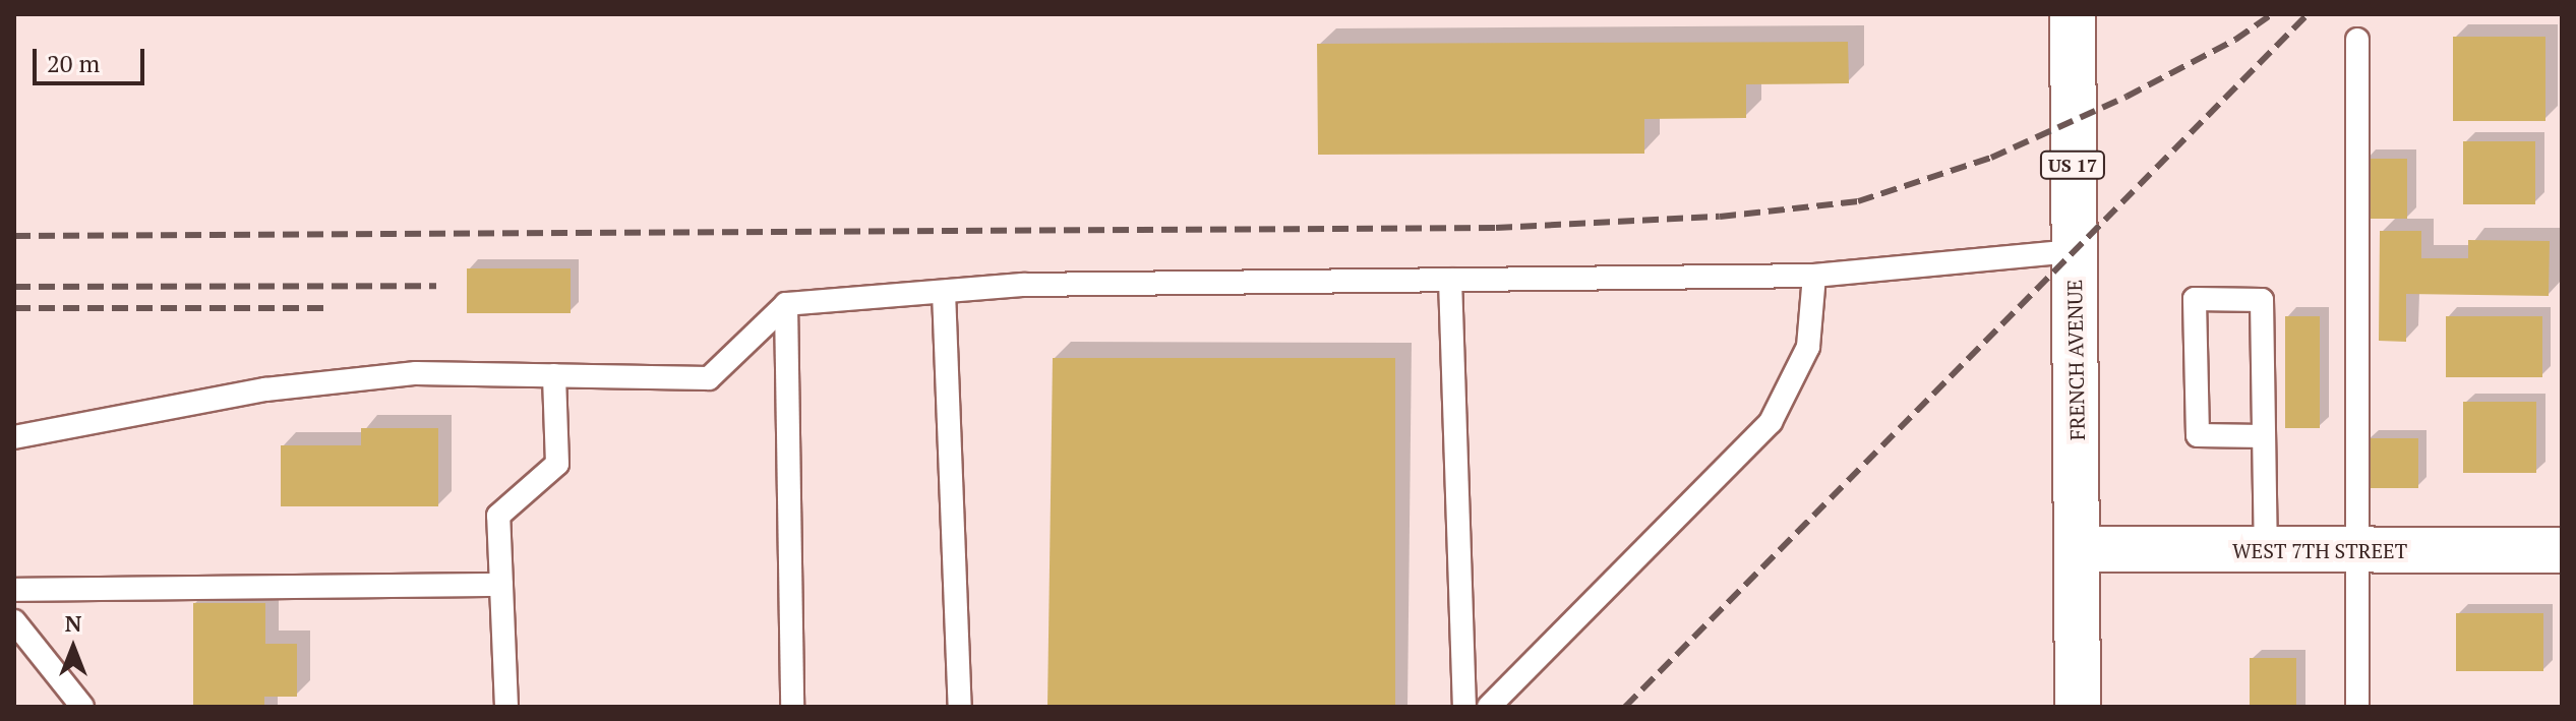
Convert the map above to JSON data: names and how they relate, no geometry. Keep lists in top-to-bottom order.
{
  "streets": {
    "main road": ["US 17", "FRENCH AVENUE", "WEST 7TH STREET"]
  },
  "crossings": [
    ["FRENCH AVENUE", "WEST 7TH STREET"]
  ],
  "scale_bar": "20 m",
  "north": "top"
}
